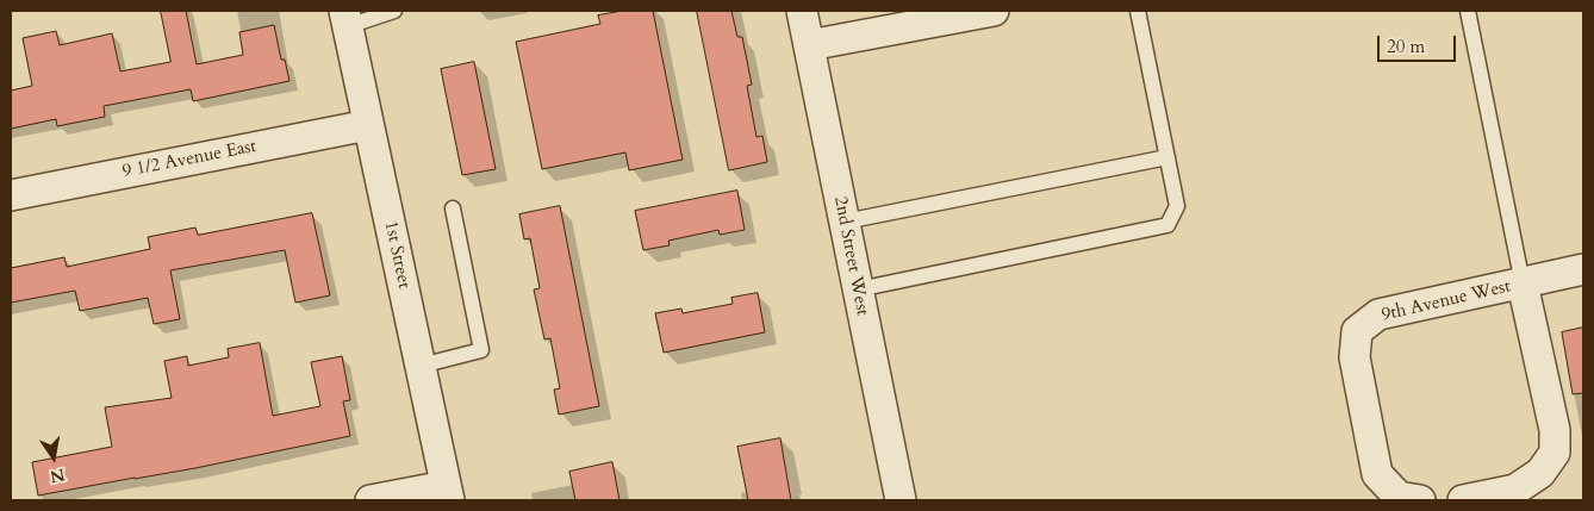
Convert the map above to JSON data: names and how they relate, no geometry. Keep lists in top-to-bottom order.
{
  "streets": {
    "street": [
      "9 1/2 Avenue East",
      "1st Street",
      "2nd Street West",
      "9th Avenue West"
    ]
  },
  "crossings": [
    ["9 1/2 Avenue East", "1st Street"]
  ],
  "scale_bar": "20 m",
  "north": "bottom"
}
